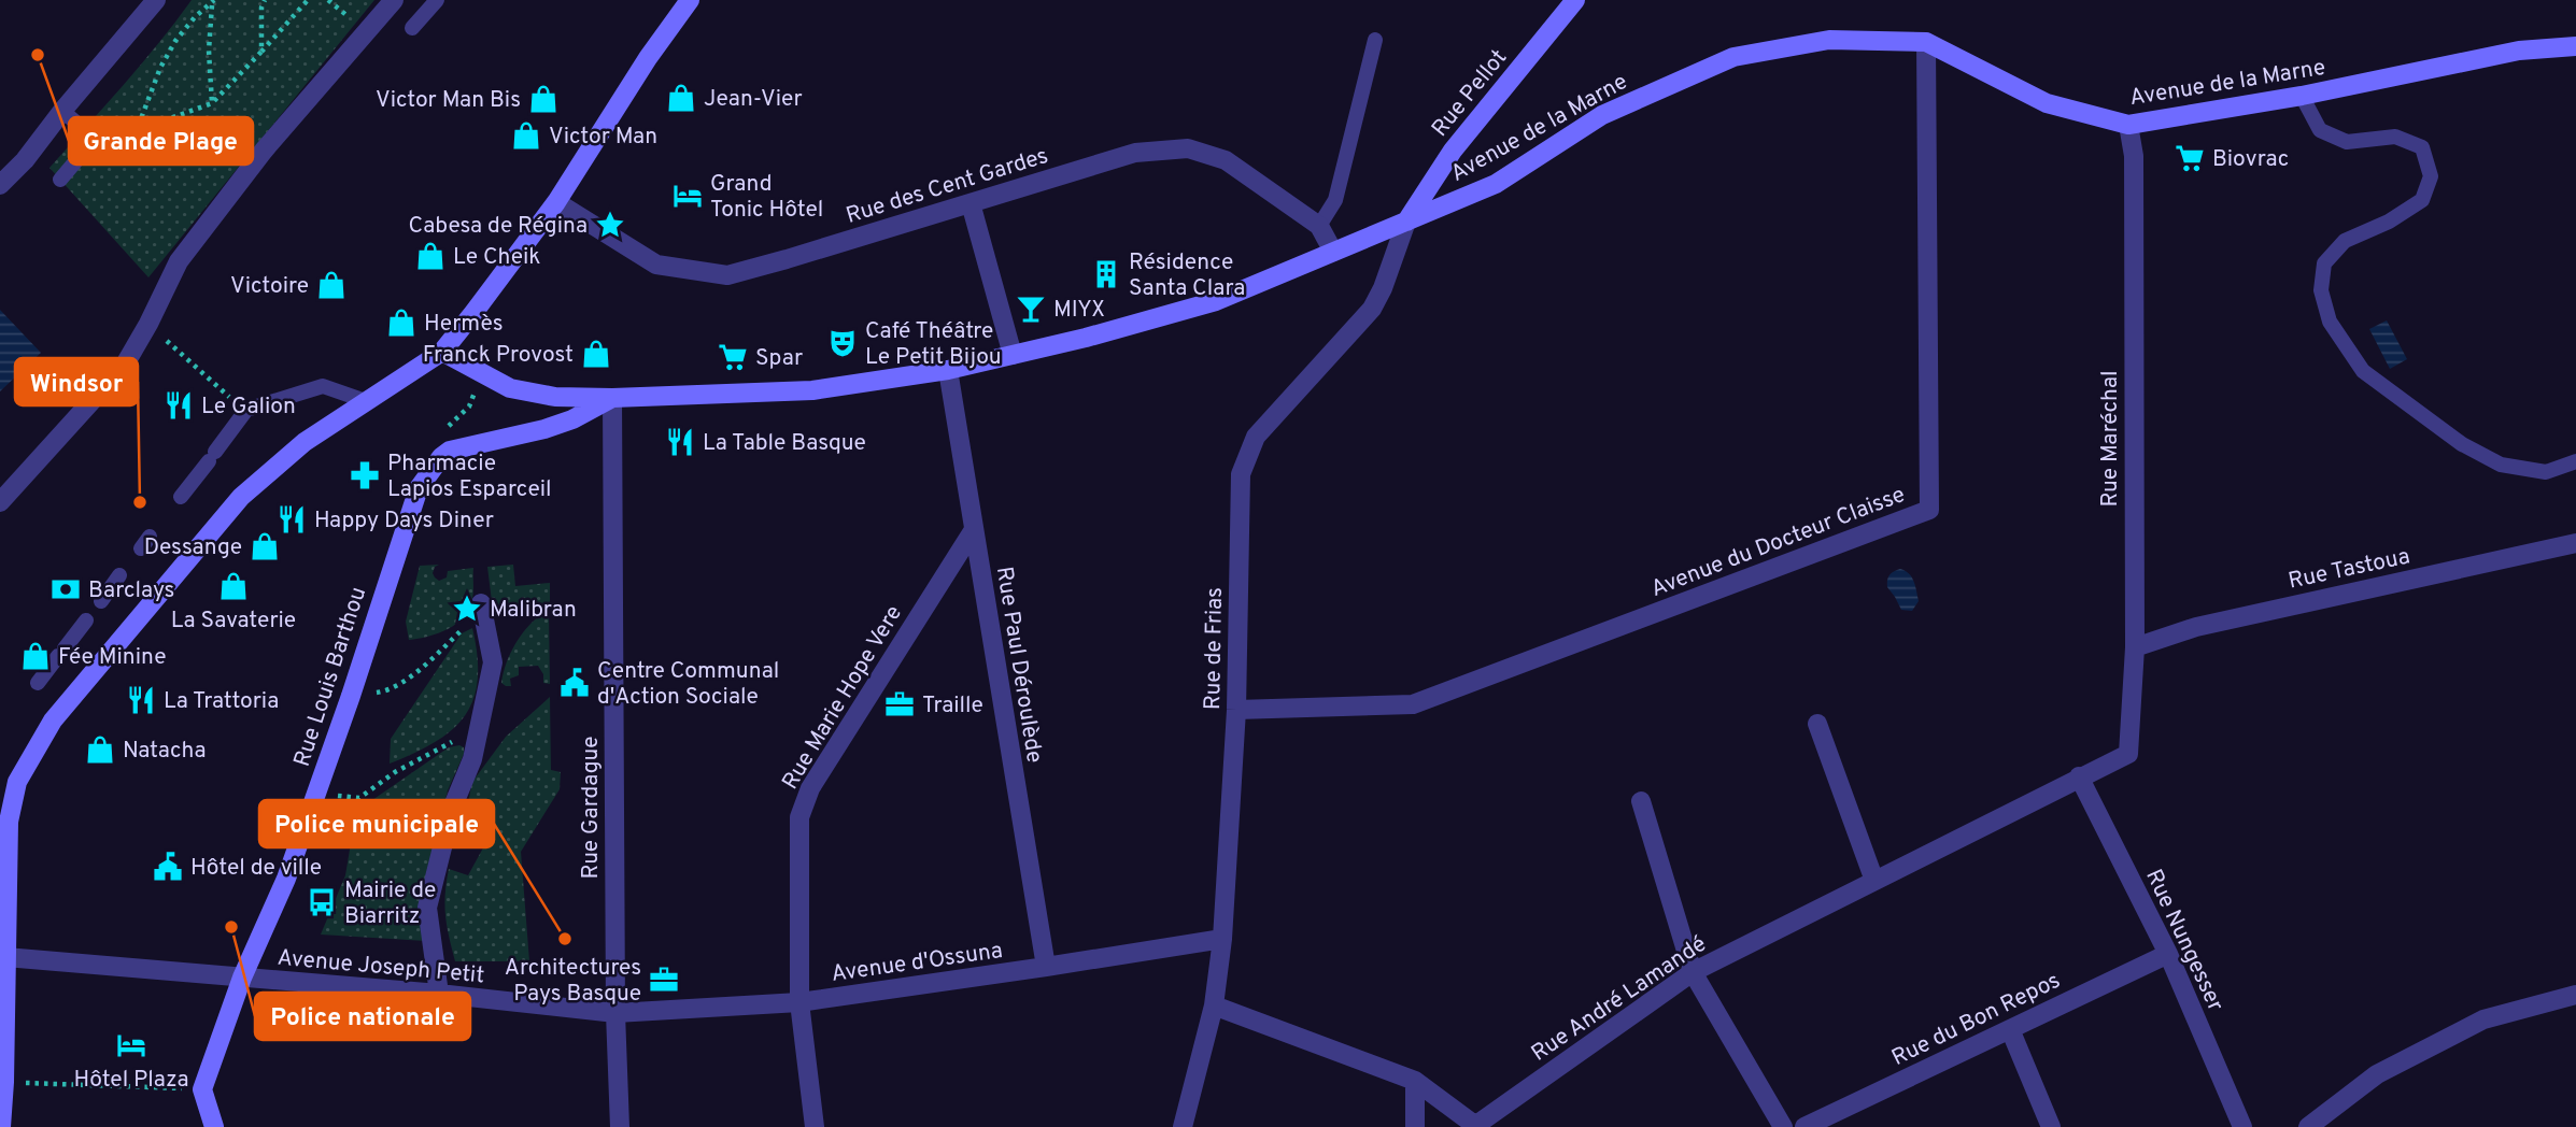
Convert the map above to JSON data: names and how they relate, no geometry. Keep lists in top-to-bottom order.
{
  "streets": {
    "main road": ["Avenue de la Marne", "Rue Pellot", "Rue Louis Barthou"],
    "street": [
      "Rue des Cent Gardes",
      "Rue Maréchal",
      "Avenue du Docteur Claisse",
      "Rue Tastoua",
      "Rue de Frias",
      "Rue Paul Déroulède",
      "Rue Marie Hope Vere",
      "Rue Gardague",
      "Rue Nungesser",
      "Avenue d'Ossuna",
      "Avenue Joseph Petit",
      "Rue André Lamandé",
      "Rue du Bon Repos"
    ]
  },
  "crossings": [
    ["Avenue de la Marne", "Rue Pellot"],
    ["Avenue de la Marne", "Rue des Cent Gardes"],
    ["Avenue de la Marne", "Rue Maréchal"],
    ["Avenue de la Marne", "Avenue du Docteur Claisse"],
    ["Avenue de la Marne", "Rue de Frias"],
    ["Avenue de la Marne", "Rue Paul Déroulède"],
    ["Avenue de la Marne", "Rue Louis Barthou"],
    ["Avenue de la Marne", "Rue Gardague"],
    ["Rue Pellot", "Rue de Frias"],
    ["Rue Maréchal", "Rue Tastoua"],
    ["Rue Maréchal", "Rue André Lamandé"],
    ["Avenue du Docteur Claisse", "Rue de Frias"],
    ["Rue de Frias", "Avenue d'Ossuna"],
    ["Rue Paul Déroulède", "Rue Marie Hope Vere"],
    ["Rue Paul Déroulède", "Avenue d'Ossuna"],
    ["Rue Louis Barthou", "Rue Gardague"],
    ["Rue Louis Barthou", "Avenue Joseph Petit"],
    ["Rue Marie Hope Vere", "Avenue d'Ossuna"],
    ["Rue Gardague", "Avenue d'Ossuna"],
    ["Rue Gardague", "Avenue Joseph Petit"],
    ["Rue Nungesser", "Rue André Lamandé"],
    ["Rue Nungesser", "Rue du Bon Repos"],
    ["Avenue d'Ossuna", "Avenue Joseph Petit"]
  ],
  "places": {
    "other": [
      "Grande Plage",
      "Windsor",
      "Police nationale",
      "Police municipale"
    ],
    "shop": [
      "Jean-Vier",
      "Victor Man Bis",
      "Victor Man",
      "Le Cheik",
      "Victoire",
      "Hermès",
      "Franck Provost",
      "Dessange",
      "La Savaterie",
      "Fée Minine",
      "Natacha"
    ],
    "supermarket": ["Biovrac", "Spar"],
    "hotel": ["Grand Tonic Hôtel", "Hôtel Plaza"],
    "place": ["Cabesa de Régina", "Malibran"],
    "building": ["Résidence Santa Clara"],
    "bar": ["MIYX"],
    "theatre": ["Café Théâtre Le Petit Bijou"],
    "restaurant": [
      "Le Galion",
      "La Table Basque",
      "Happy Days Diner",
      "La Trattoria"
    ],
    "pharmacy": ["Pharmacie Lapios Esparceil"],
    "bank": ["Barclays"],
    "public building": ["Centre Communal d'Action Sociale", "Hôtel de ville"],
    "office": ["Traille", "Architectures Pays Basque"],
    "bus stop": ["Mairie de Biarritz"]
  }
}
